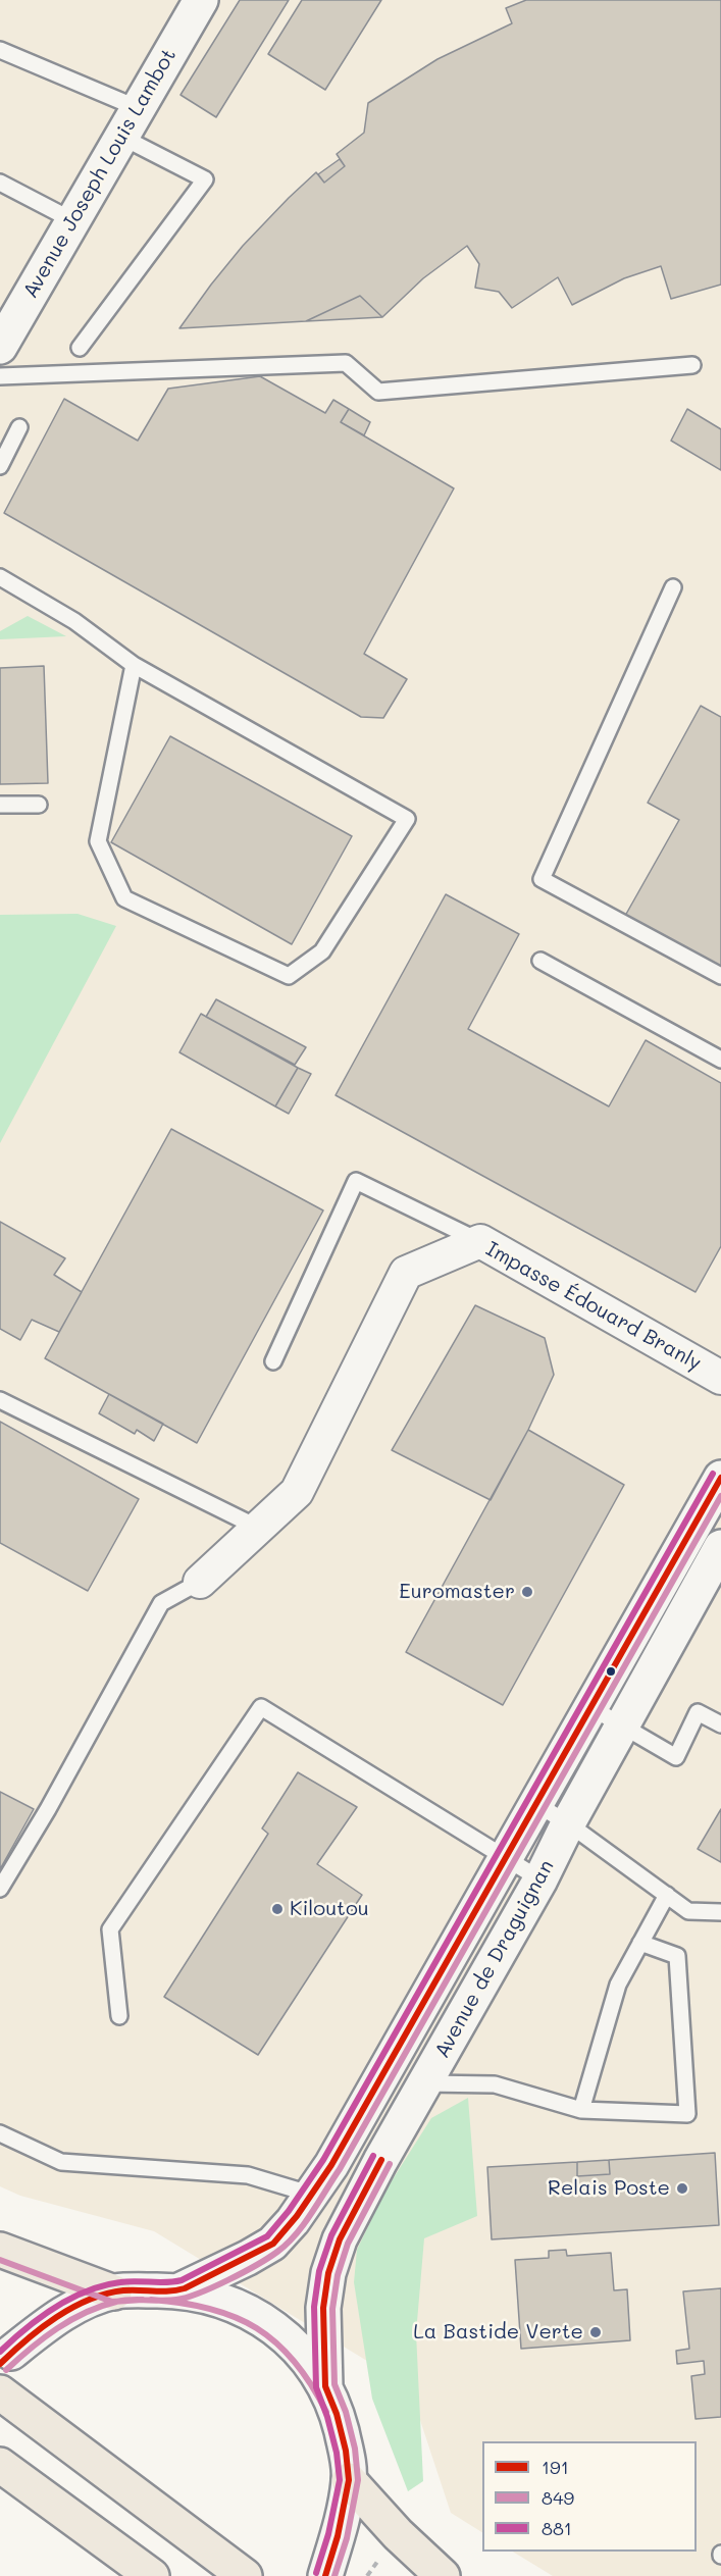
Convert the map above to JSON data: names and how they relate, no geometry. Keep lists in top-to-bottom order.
{
  "streets": {
    "main road": ["Avenue Joseph Louis Lambot", "Avenue de Draguignan"],
    "street": ["Impasse Édouard Branly"]
  },
  "places": [
    "Euromaster",
    "Kiloutou",
    "Relais Poste",
    "La Bastide Verte"
  ],
  "lines": ["transit line 881", "transit line 191", "transit line 849"],
  "legend": ["191", "849", "881"]
}
